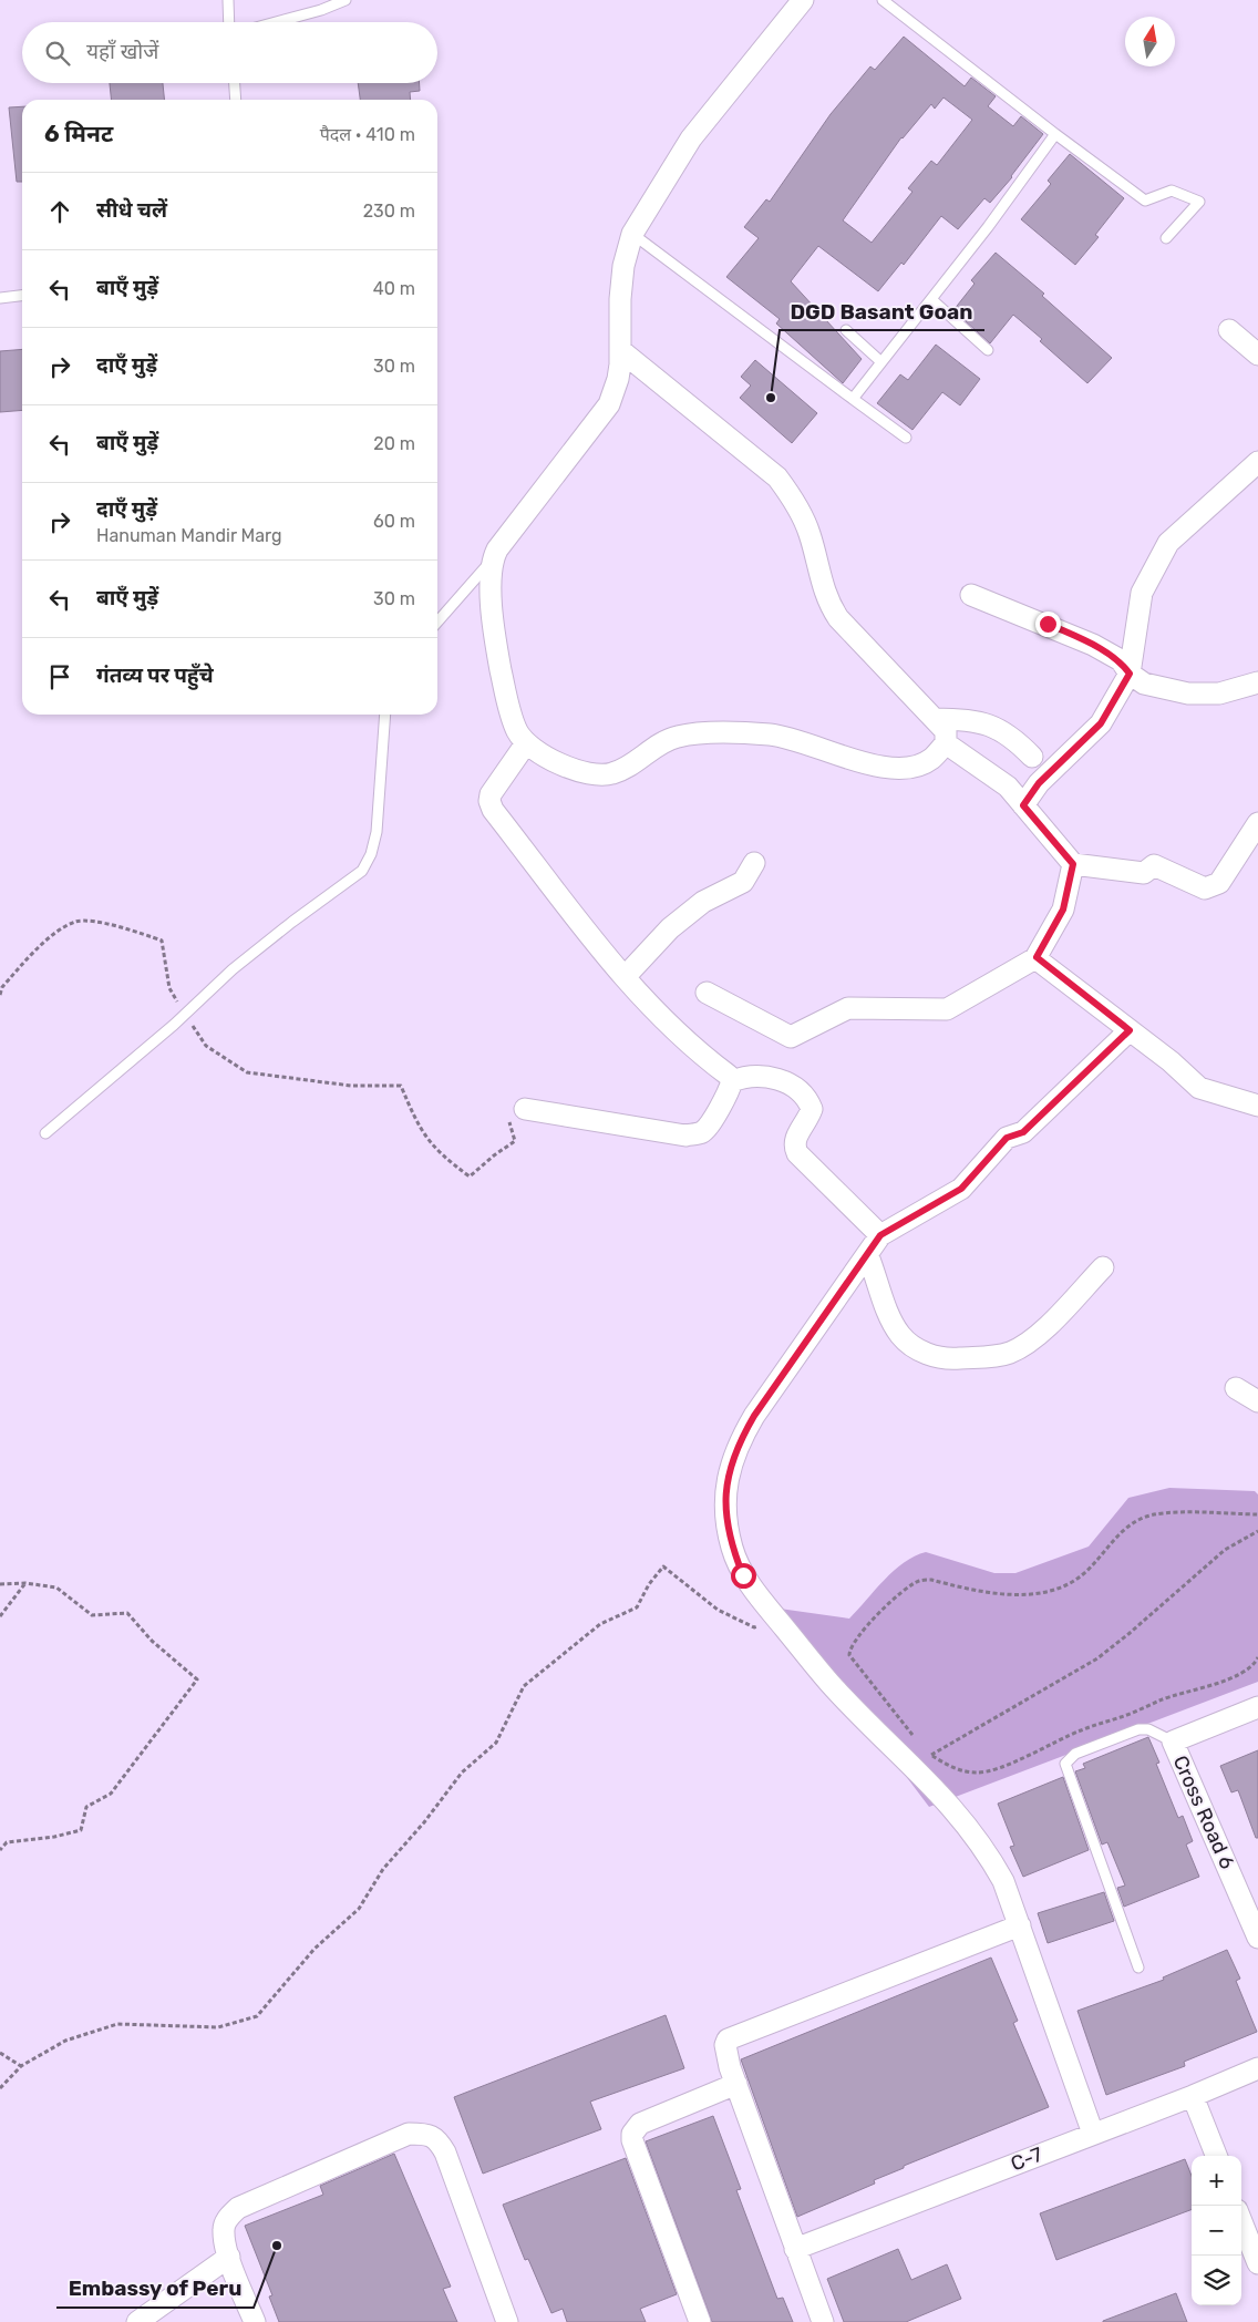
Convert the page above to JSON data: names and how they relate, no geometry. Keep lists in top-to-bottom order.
{
  "streets": {
    "street": ["Cross Road 6", "C-7"]
  },
  "places": ["DGD Basant Goan", "Embassy of Peru"],
  "north": "top",
  "page": {
    "search": "यहाँ खोजें",
    "heading": ["6 मिनट", "पैदल · 410 m"],
    "list": [
      ["सीधे चलें", "230 m"],
      ["बाएँ मुड़ें", "40 m"],
      ["दाएँ मुड़ें", "30 m"],
      ["बाएँ मुड़ें", "20 m"],
      ["दाएँ मुड़ें", "Hanuman Mandir Marg", "60 m"],
      ["बाएँ मुड़ें", "30 m"],
      "गंतव्य पर पहुँचे"
    ],
    "map_buttons": ["+", "−"]
  }
}
